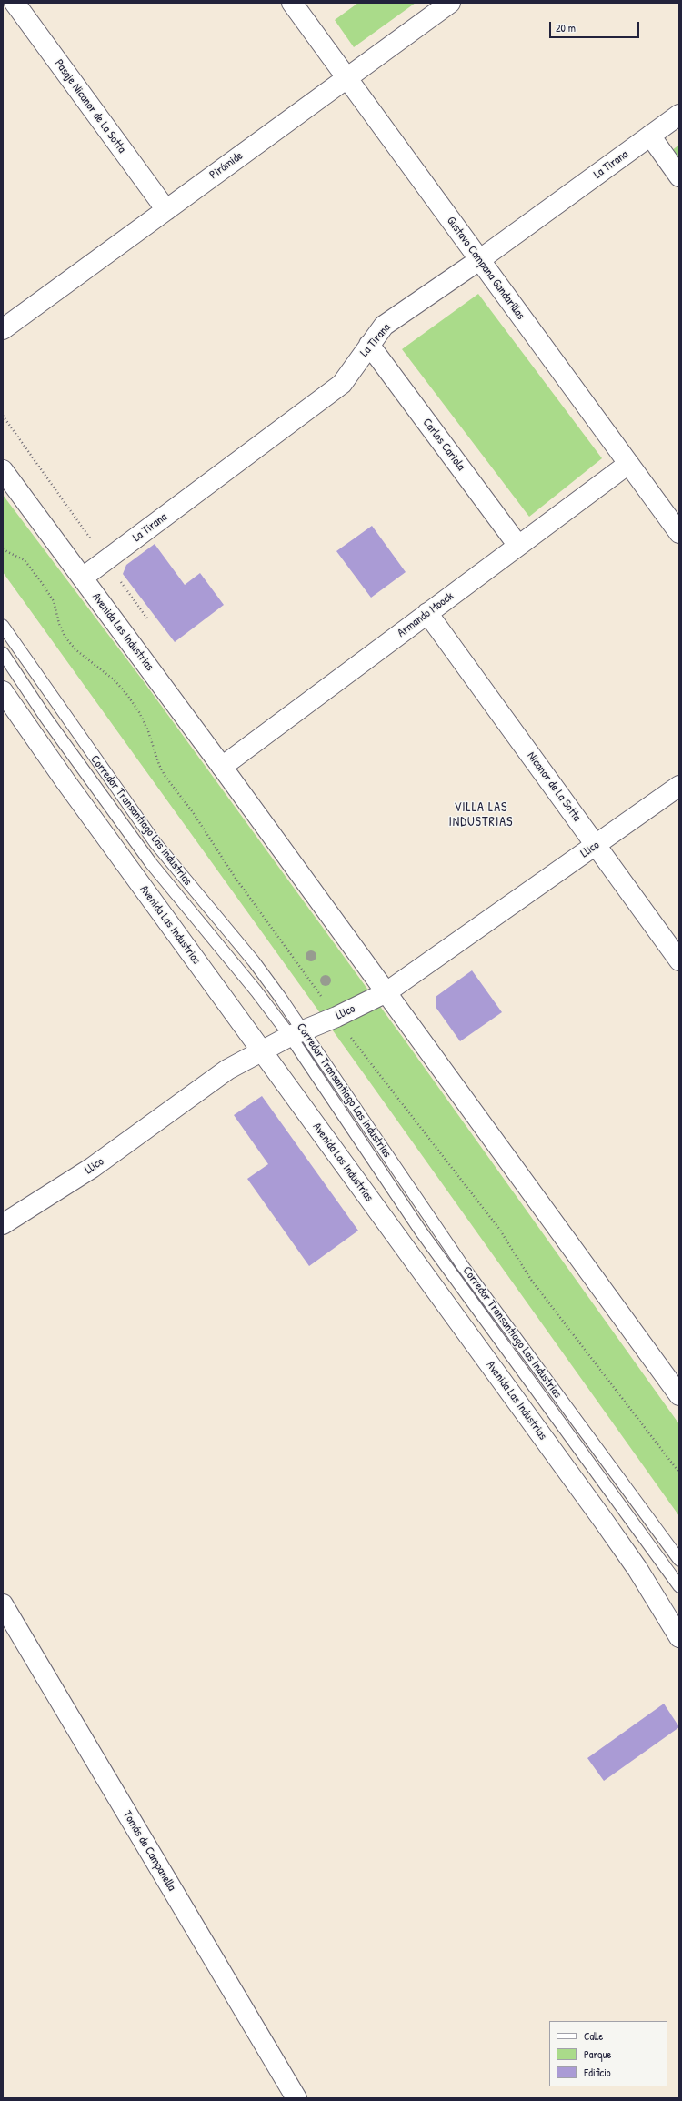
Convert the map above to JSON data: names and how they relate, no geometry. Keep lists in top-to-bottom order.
{
  "streets": {
    "street": [
      "Pasaje Nicanor de La Sotta",
      "La Tirana",
      "Pirámide",
      "Gustavo Campana Gandarillas",
      "Carlos Cariola",
      "Armando Moock",
      "Avenida Las Industrias",
      "Nicanor de La Sotta",
      "Llico",
      "Tomás de Campanella"
    ],
    "lane": ["Corredor Transantiago Las Industrias"]
  },
  "crossings": [
    ["Pasaje Nicanor de La Sotta", "Pirámide"],
    ["La Tirana", "Gustavo Campana Gandarillas"],
    ["La Tirana", "Carlos Cariola"],
    ["La Tirana", "Avenida Las Industrias"],
    ["Pirámide", "Gustavo Campana Gandarillas"],
    ["Gustavo Campana Gandarillas", "Armando Moock"],
    ["Carlos Cariola", "Armando Moock"],
    ["Armando Moock", "Avenida Las Industrias"],
    ["Armando Moock", "Nicanor de La Sotta"],
    ["Avenida Las Industrias", "Llico"],
    ["Nicanor de La Sotta", "Llico"],
    ["Corredor Transantiago Las Industrias", "Llico"]
  ],
  "districts": ["VILLA LAS INDUSTRIAS"],
  "legend": ["Calle", "Parque", "Edificio"],
  "scale_bar": "20 m"
}
